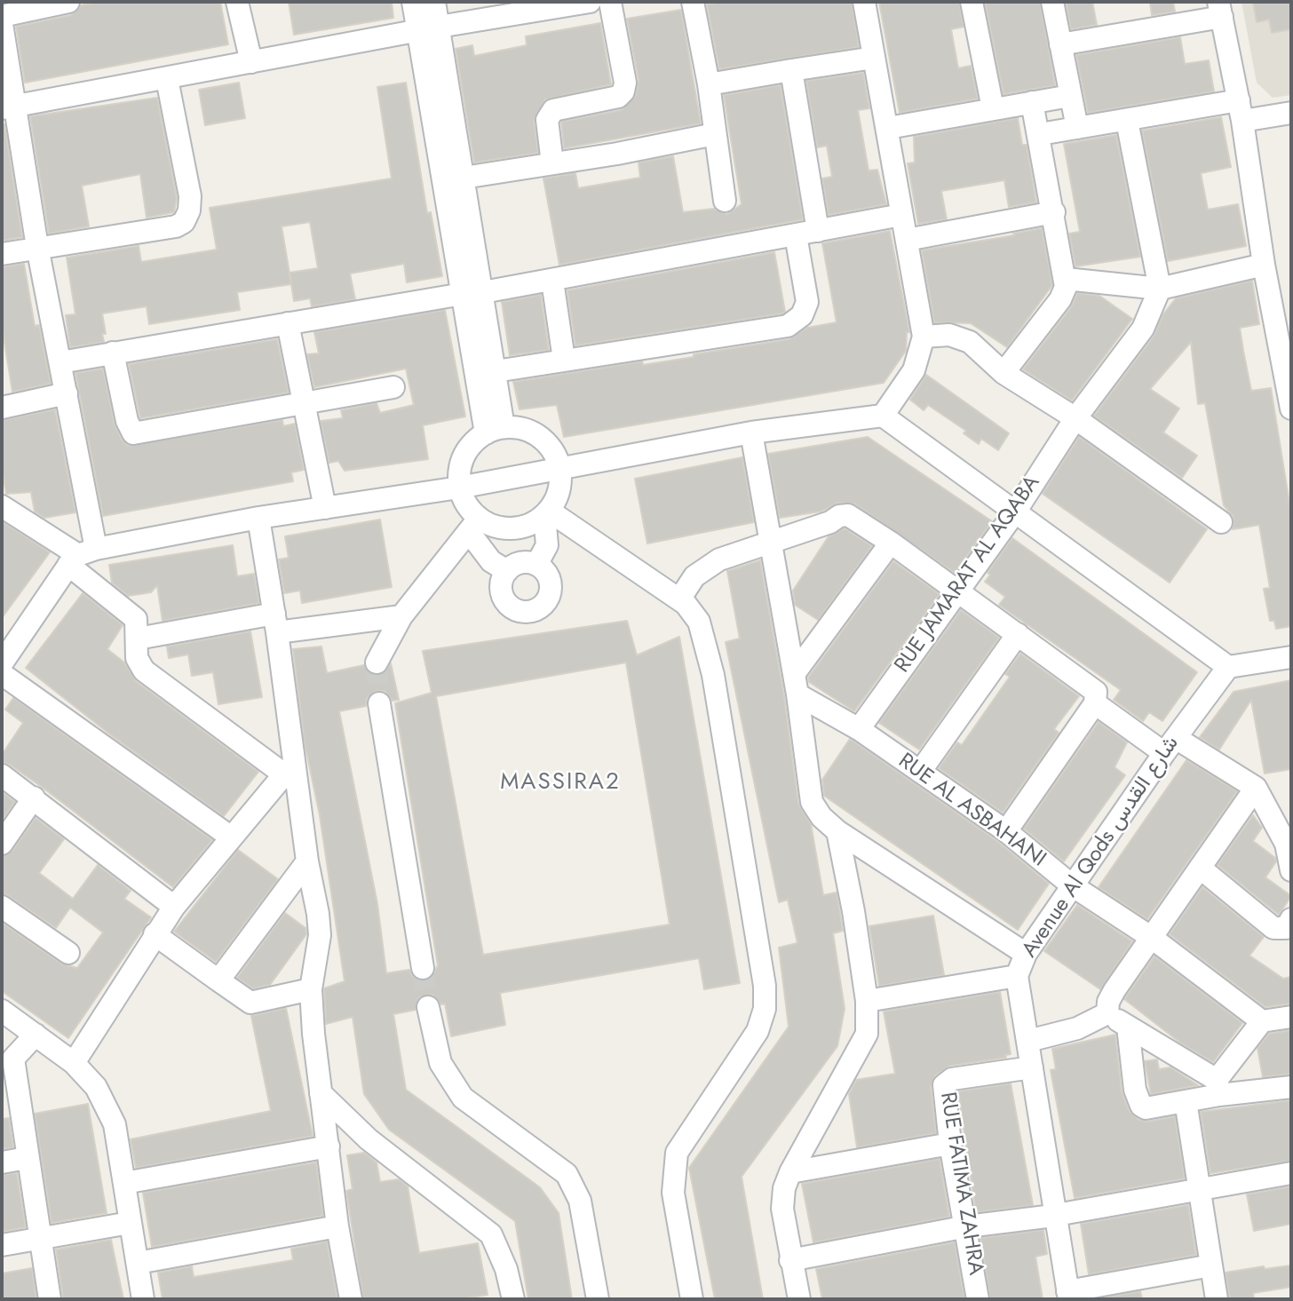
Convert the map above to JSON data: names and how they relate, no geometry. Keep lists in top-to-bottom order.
{
  "streets": {
    "street": [
      "RUE JAMARAT AL AQABA",
      "RUE AL ASBAHANI",
      "Avenue Al Qods شارع القدس",
      "RUE FATIMA ZAHRA"
    ]
  },
  "crossings": [
    ["RUE JAMARAT AL AQABA", "RUE AL ASBAHANI"],
    ["RUE AL ASBAHANI", "Avenue Al Qods شارع القدس"],
    ["Avenue Al Qods شارع القدس", "RUE FATIMA ZAHRA"]
  ],
  "districts": ["MASSIRA2"]
}
